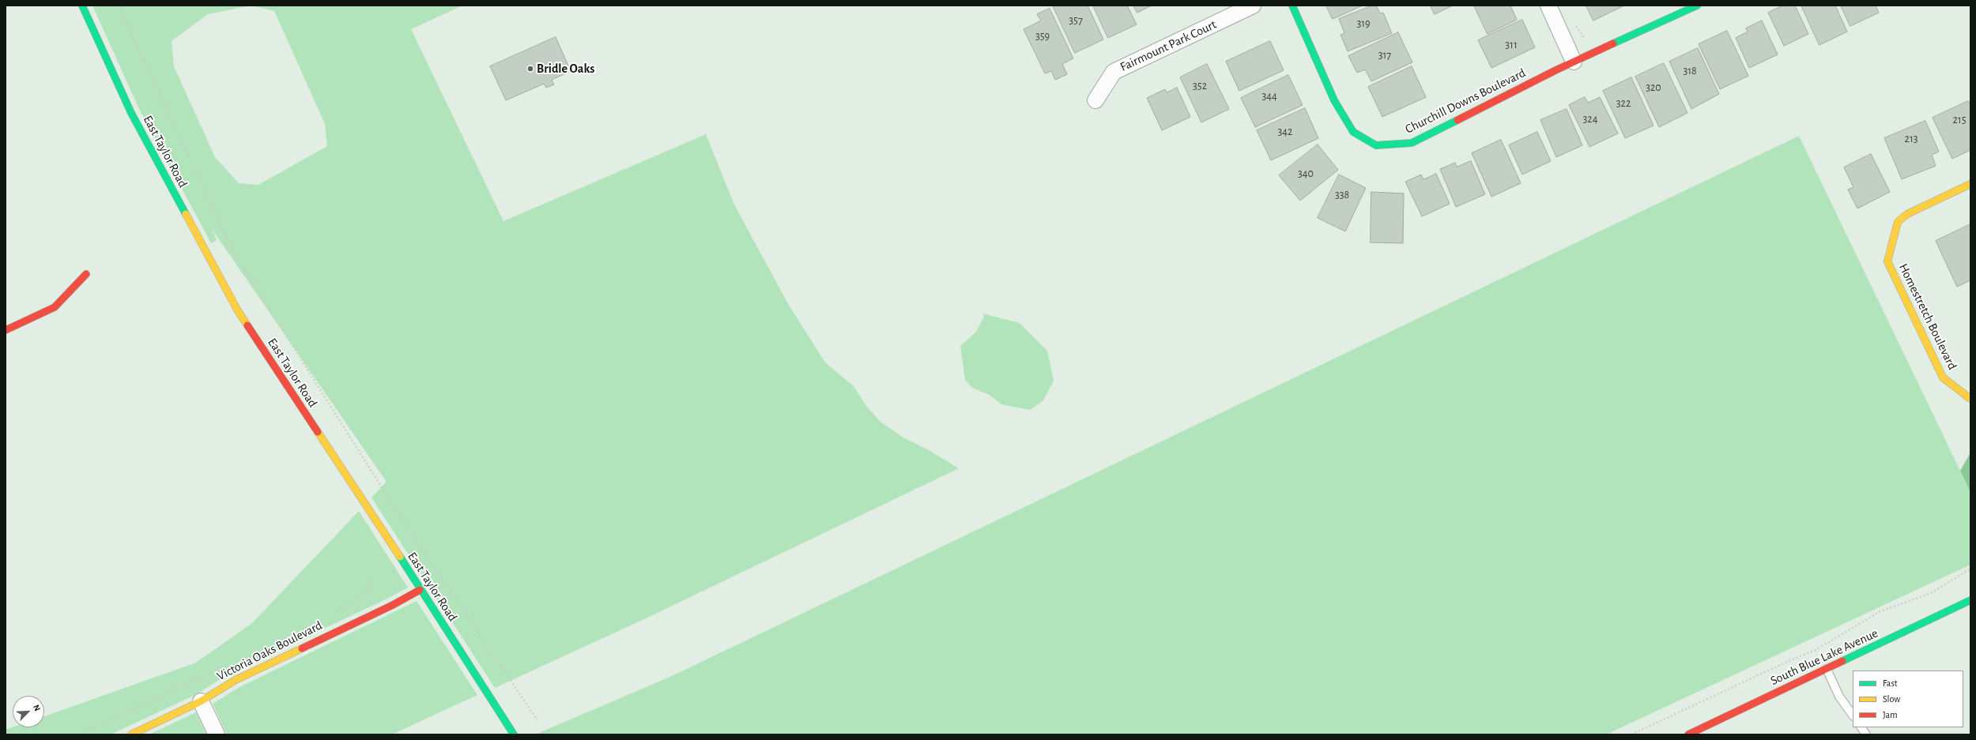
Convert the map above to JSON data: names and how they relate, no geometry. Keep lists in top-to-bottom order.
{
  "streets": {
    "street": [
      "Fairmount Park Court",
      "Churchill Downs Boulevard",
      "East Taylor Road",
      "Homestretch Boulevard",
      "Victoria Oaks Boulevard",
      "South Blue Lake Avenue"
    ]
  },
  "crossings": [
    ["East Taylor Road", "Victoria Oaks Boulevard"]
  ],
  "places": ["Bridle Oaks"],
  "house_numbers": [
    "357",
    "319",
    "359",
    "311",
    "317",
    "318",
    "352",
    "320",
    "344",
    "322",
    "324",
    "215",
    "342",
    "213",
    "340",
    "338"
  ],
  "legend": ["Fast", "Slow", "Jam"],
  "north": "top right"
}
